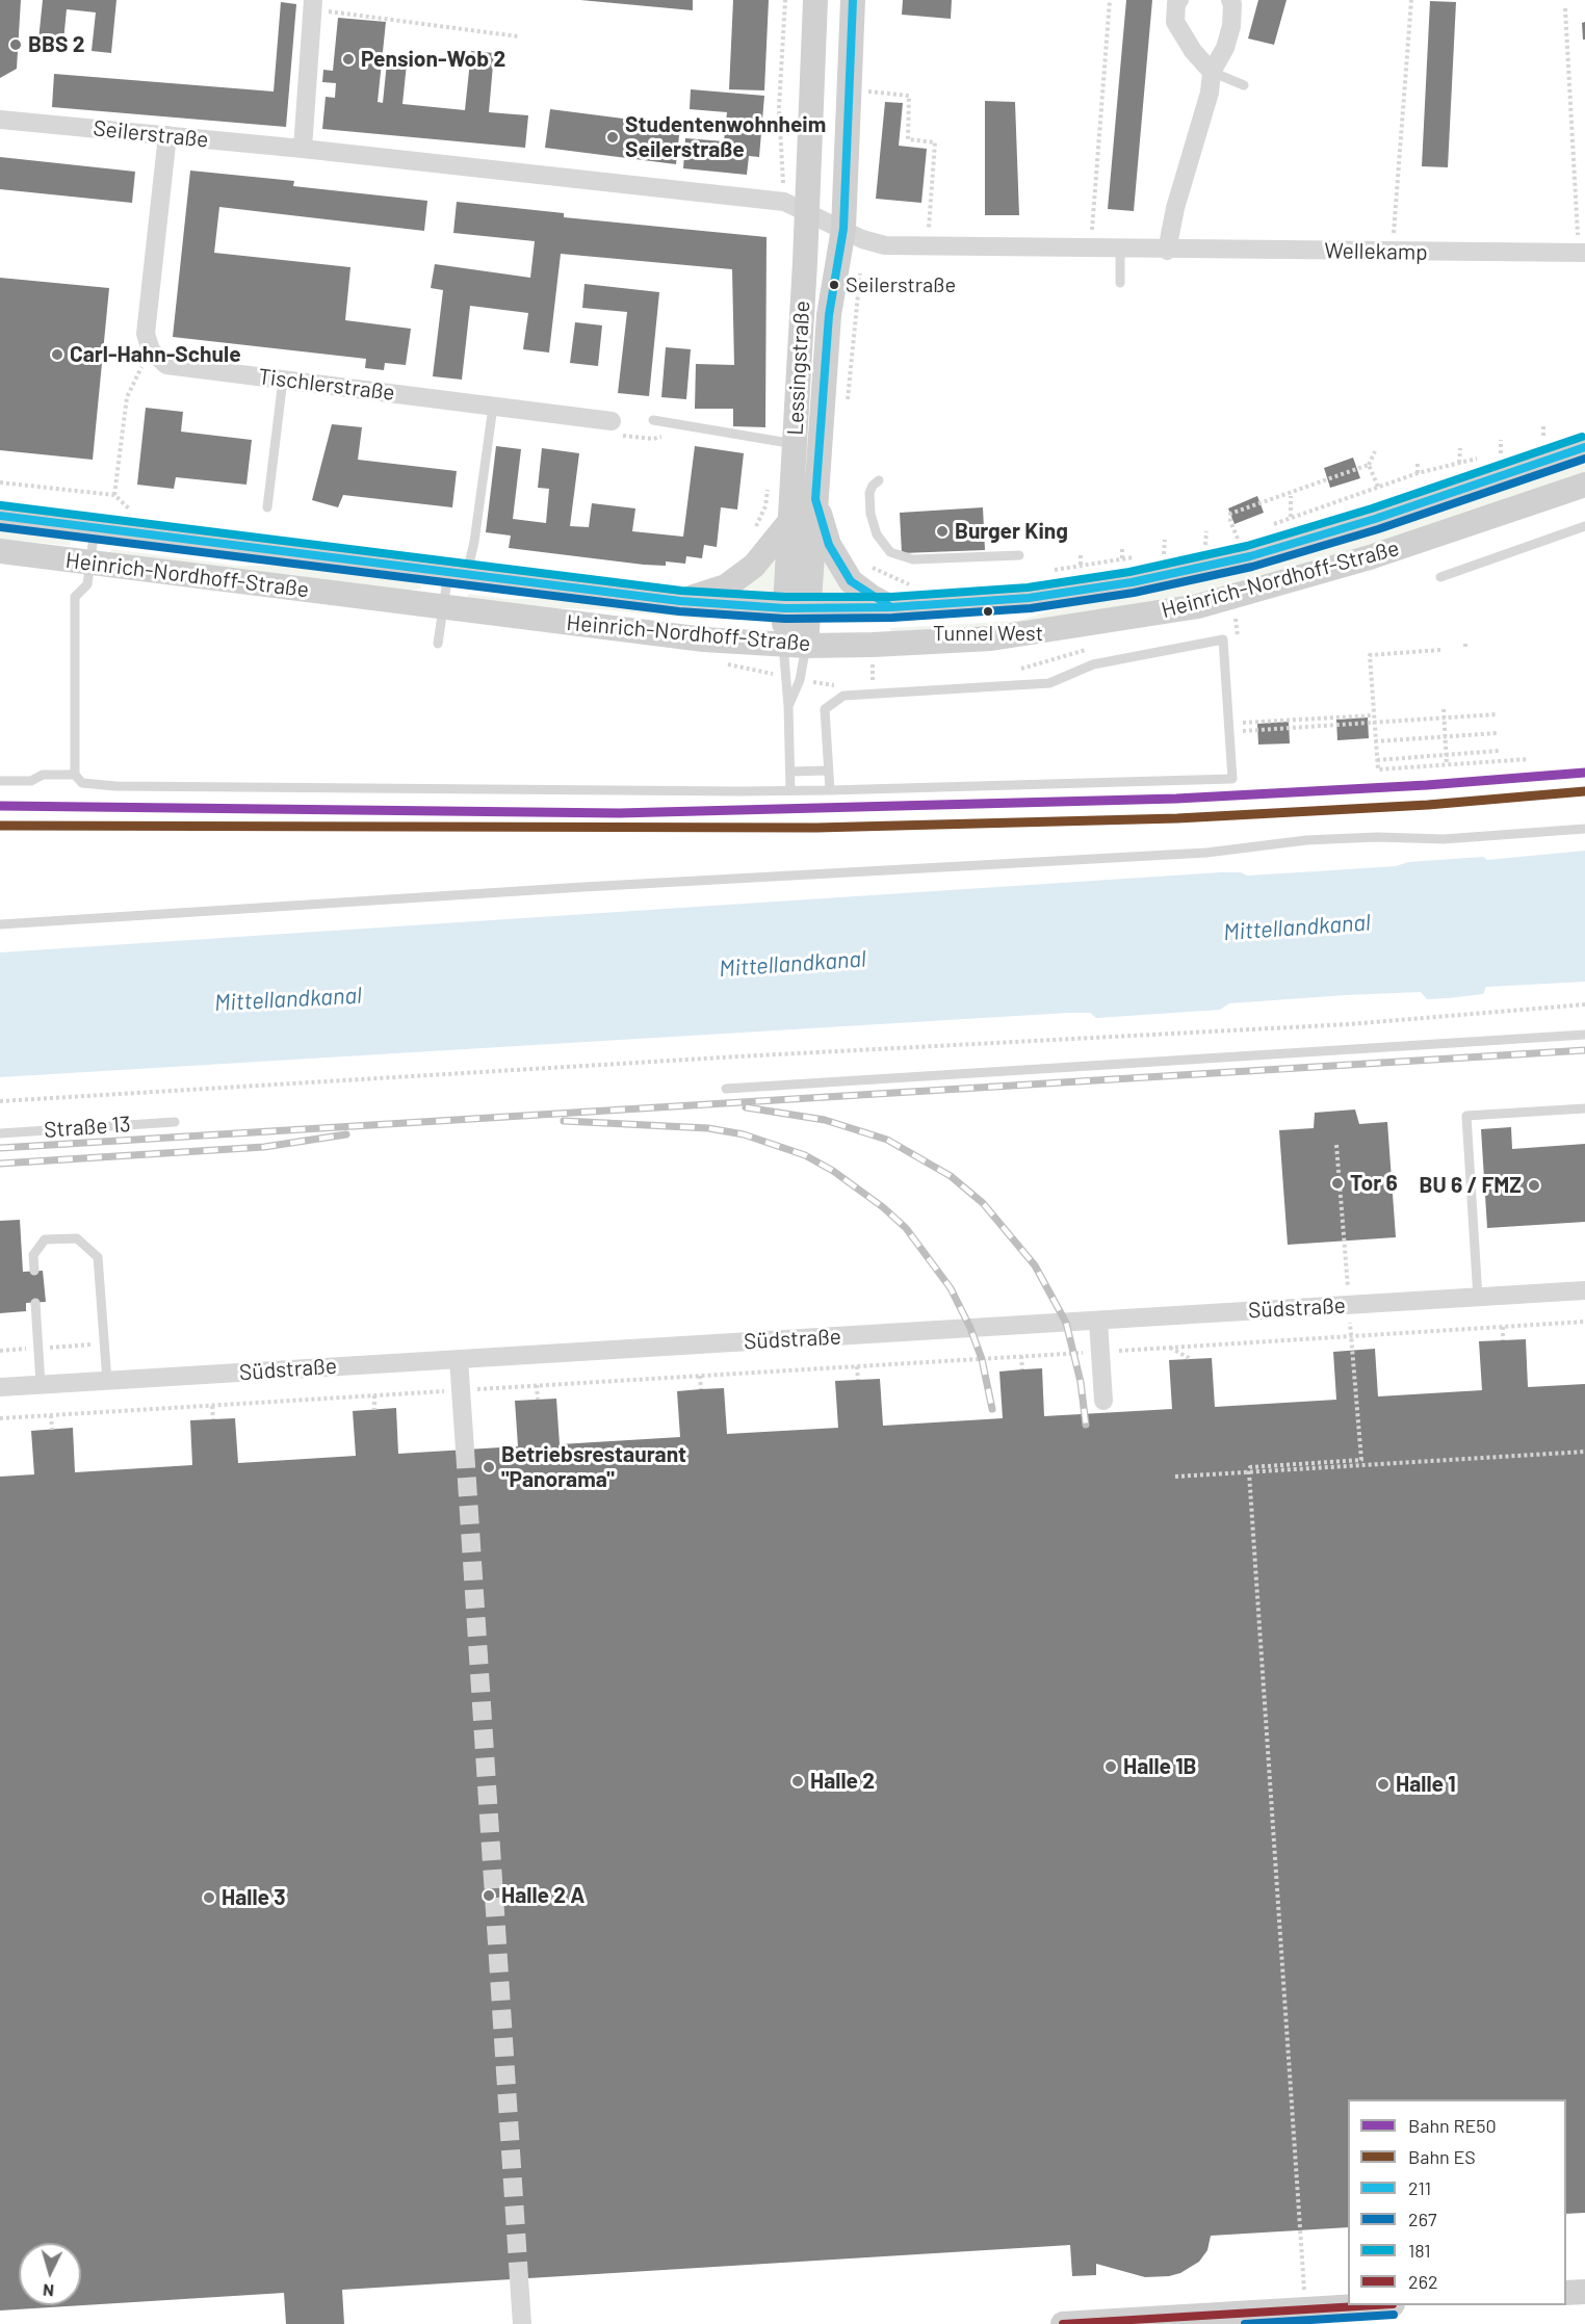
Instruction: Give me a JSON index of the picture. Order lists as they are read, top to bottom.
{
  "streets": {
    "main road": ["Lessingstraße", "Heinrich-Nordhoff-Straße"],
    "street": [
      "Seilerstraße",
      "Wellekamp",
      "Tischlerstraße",
      "Südstraße"
    ],
    "lane": ["Straße 13"]
  },
  "crossings": [
    ["Seilerstraße", "Lessingstraße"],
    ["Wellekamp", "Lessingstraße"],
    ["Lessingstraße", "Heinrich-Nordhoff-Straße"]
  ],
  "water": ["Mittellandkanal"],
  "places": [
    "BBS 2",
    "Pension-Wob 2",
    "Studentenwohnheim Seilerstraße",
    "Seilerstraße",
    "Carl-Hahn-Schule",
    "Burger King",
    "Tunnel West",
    "Tor 6",
    "BU 6 / FMZ",
    "Betriebsrestaurant \"Panorama\"",
    "Halle 1B",
    "Halle 2",
    "Halle 1",
    "Halle 2 A",
    "Halle 3"
  ],
  "lines": [
    "transit line 211",
    "transit line 181",
    "transit line 267",
    "rail line RE50",
    "rail line ES",
    "transit line 262"
  ],
  "legend": [
    "Bahn RE50",
    "Bahn ES",
    "211",
    "267",
    "181",
    "262"
  ],
  "north": "bottom"
}
